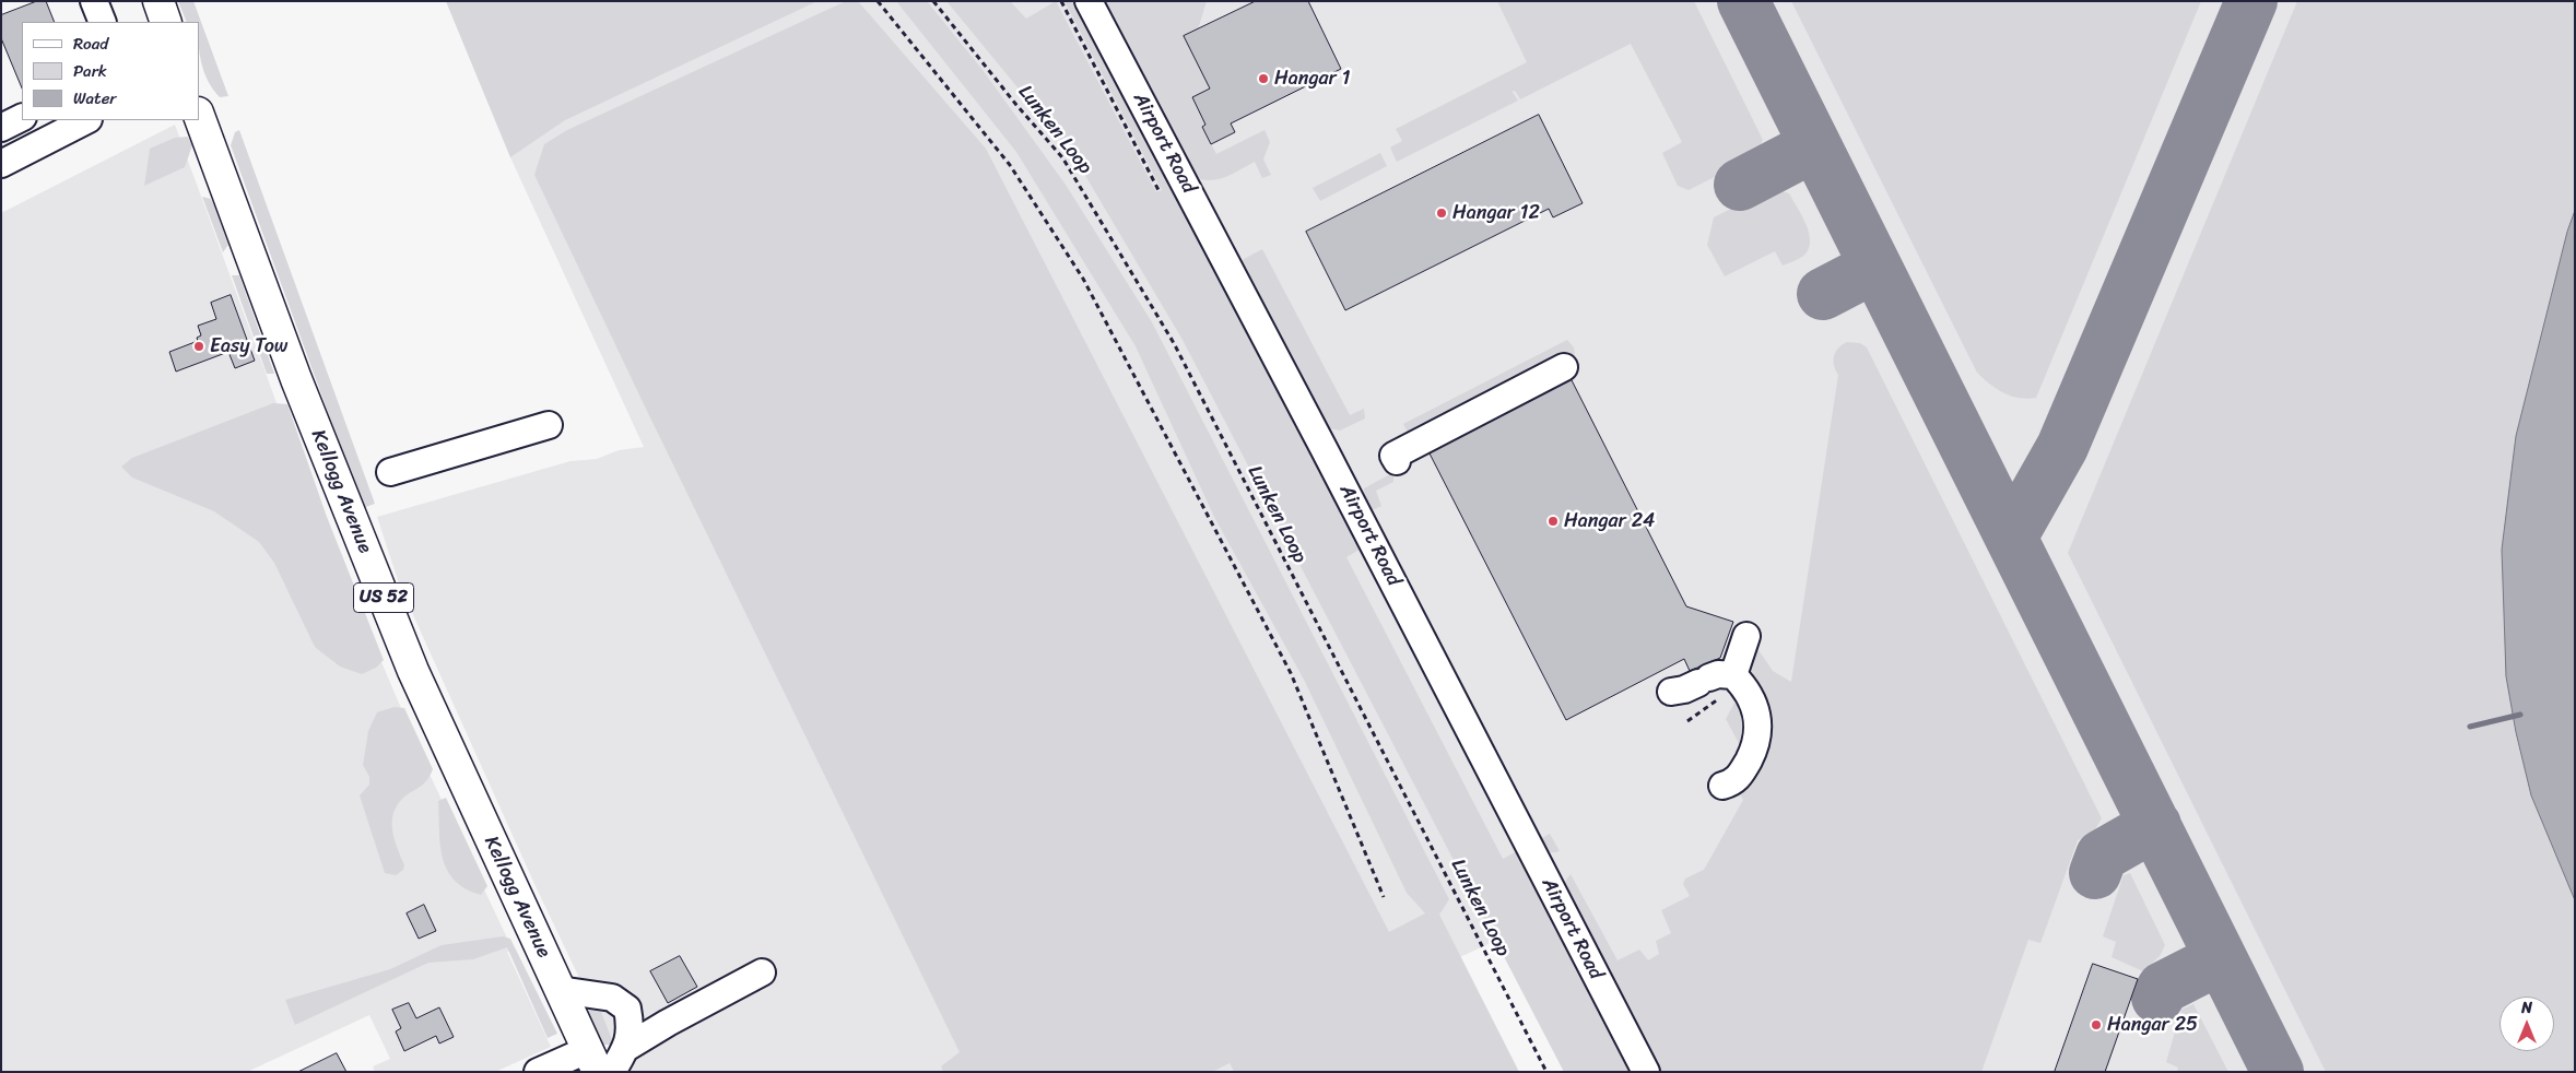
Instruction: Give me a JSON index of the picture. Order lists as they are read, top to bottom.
{
  "streets": {
    "main road": ["Kellogg Avenue", "US 52"],
    "lane": ["Airport Road"],
    "path": ["Lunken Loop"]
  },
  "places": [
    "Hangar 1",
    "Hangar 12",
    "Easy Tow",
    "Hangar 24",
    "Hangar 25"
  ],
  "legend": ["Road", "Park", "Water"],
  "north": "top"
}
